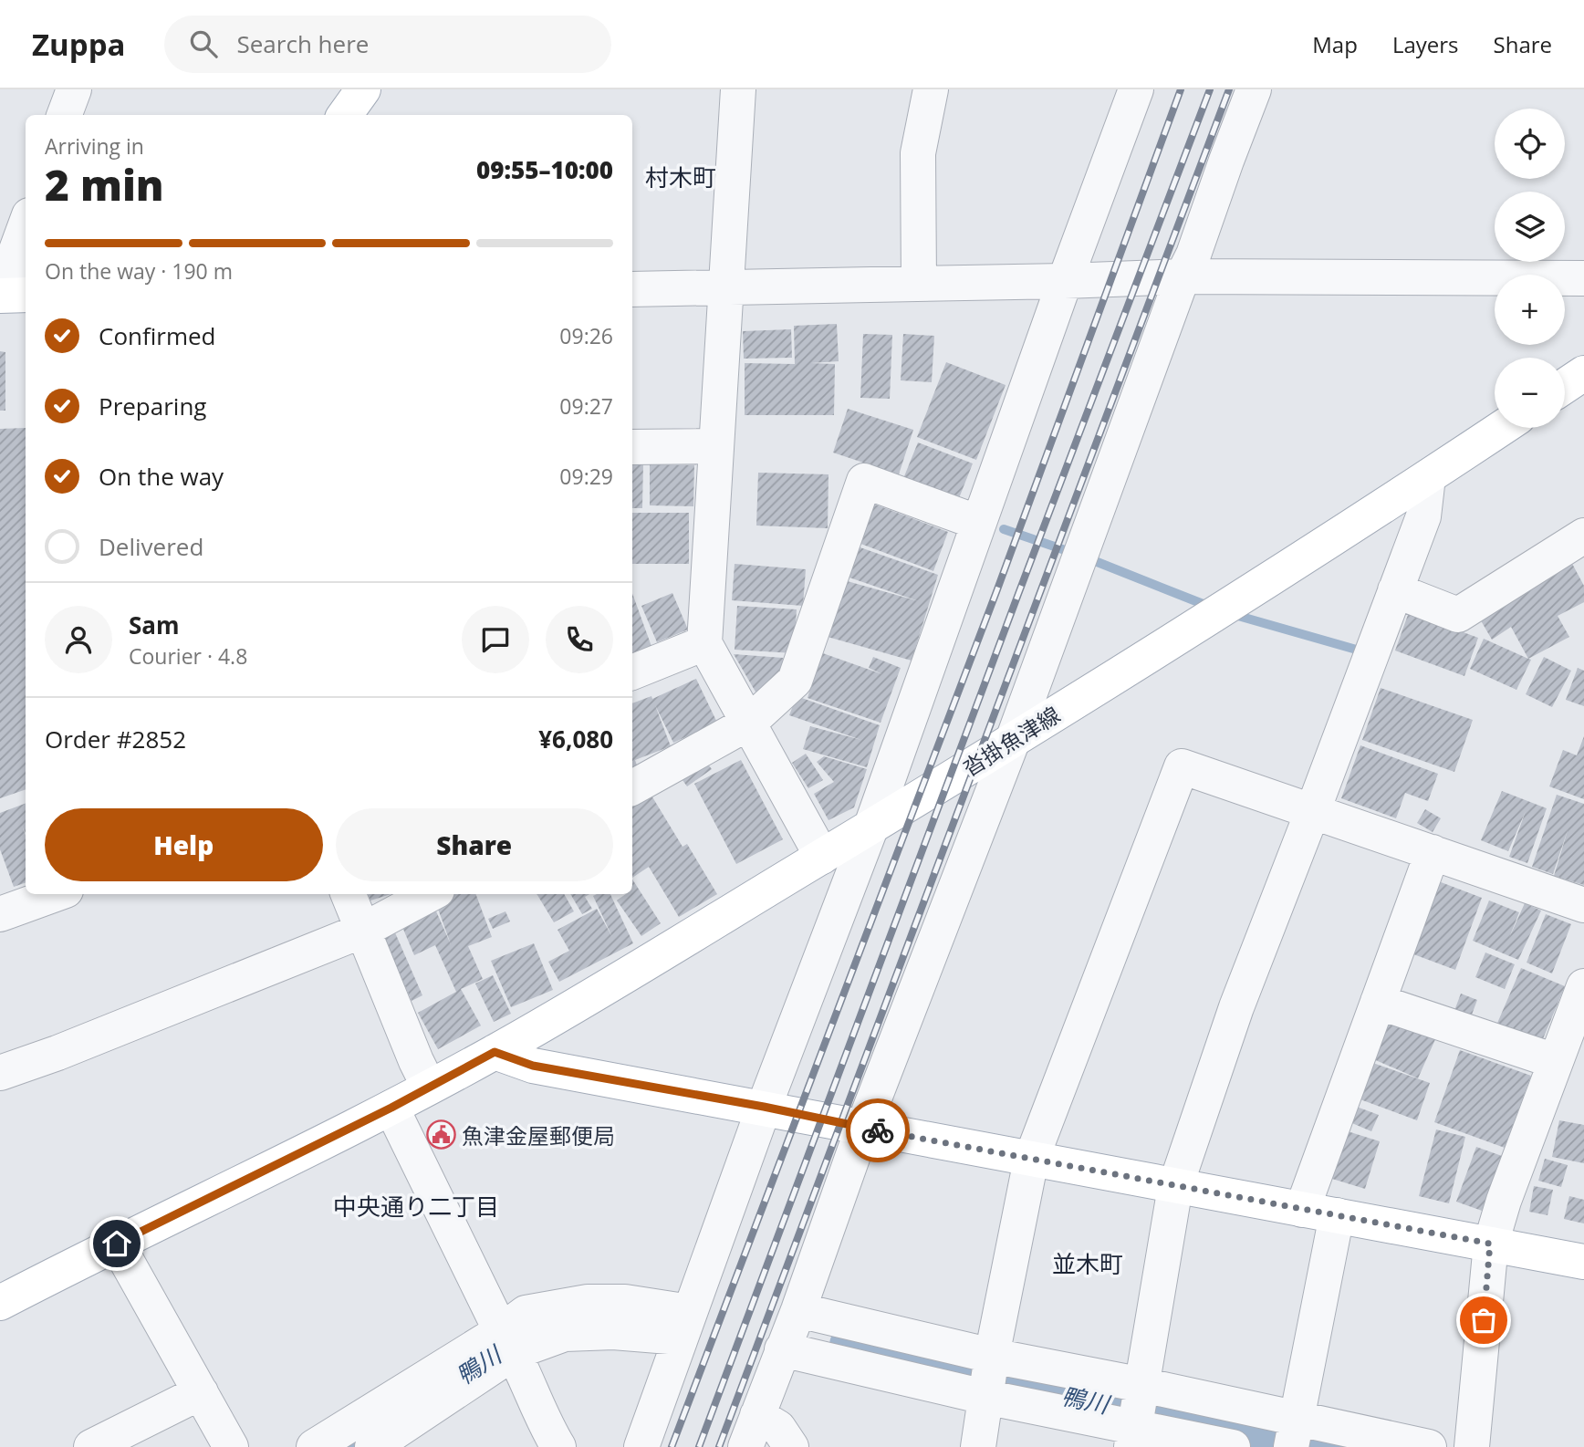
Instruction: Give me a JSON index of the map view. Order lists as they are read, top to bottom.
{
  "streets": {
    "main road": ["沓掛魚津線"]
  },
  "districts": ["村木町", "中央通り二丁目", "並木町"],
  "water": ["鴨川"],
  "places": {
    "public building": ["魚津金屋郵便局"]
  },
  "page": {
    "header": "Zuppa",
    "search": "Search here",
    "nav": ["Map", "Layers", "Share"],
    "map_buttons": ["+", "−"],
    "heading": ["2 min", "Arriving in", "09:55–10:00"],
    "panel": [
      "Sam",
      "Courier · 4.8",
      "Order #2852",
      "¥6,080"
    ],
    "bar": "On the way · 190 m",
    "list": [
      ["Confirmed", "09:26"],
      ["Preparing", "09:27"],
      ["On the way", "09:29"],
      "Delivered"
    ],
    "buttons": ["Help", "Share"]
  }
}
